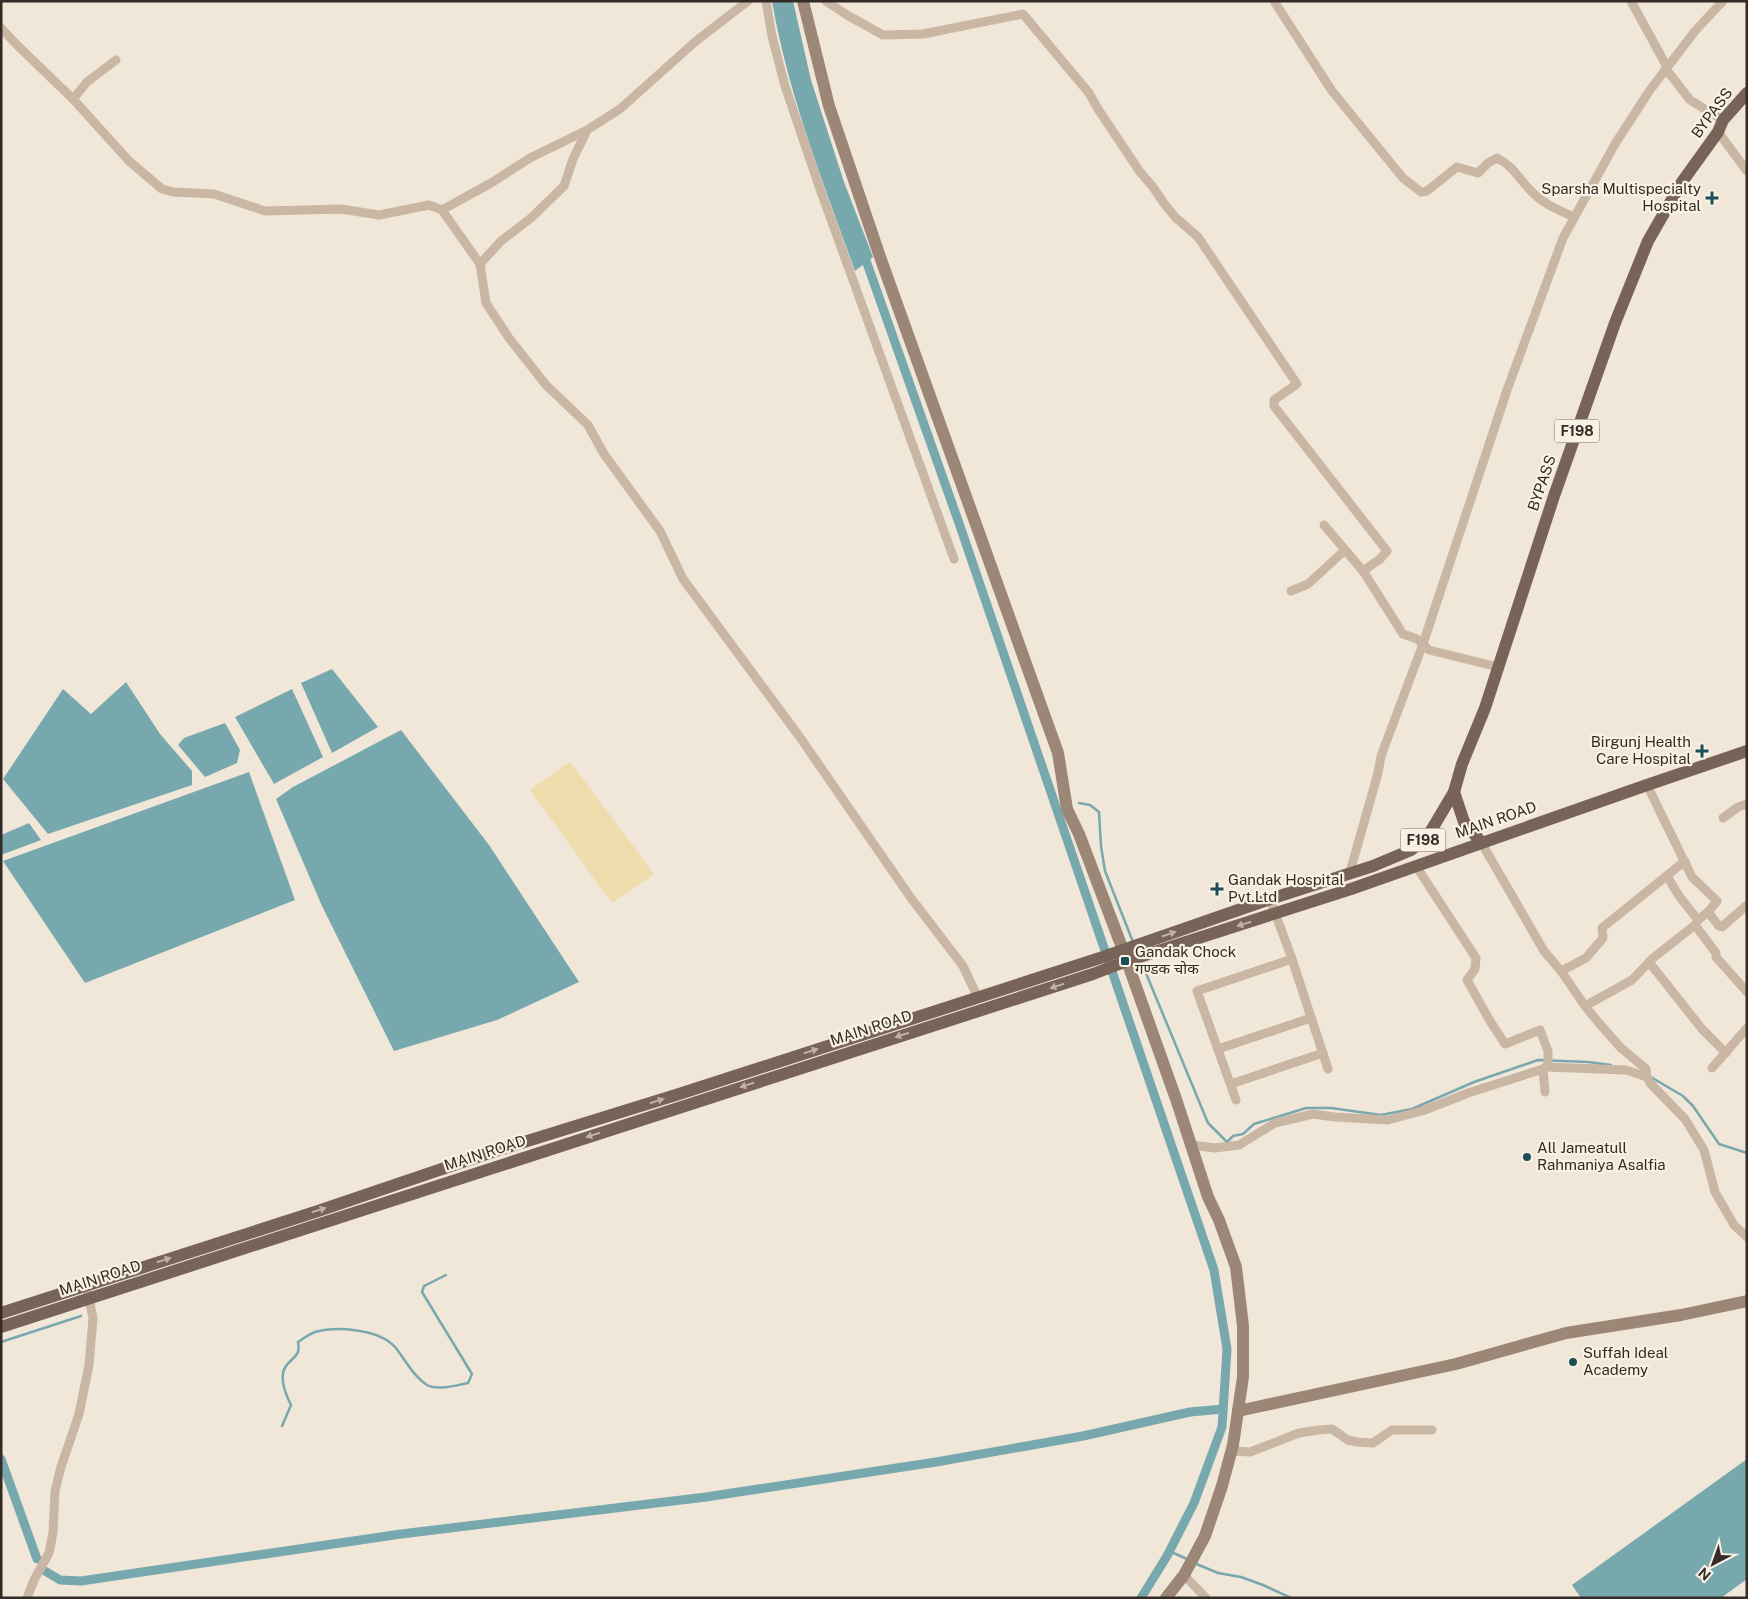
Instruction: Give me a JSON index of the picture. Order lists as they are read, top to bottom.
{
  "streets": {
    "main road": ["BYPASS", "F198", "MAIN ROAD"]
  },
  "crossings": [
    ["BYPASS", "MAIN ROAD"]
  ],
  "places": {
    "health": ["Sparsha Multispecialty Hospital", "Birgunj Health Care Hospital", "Gandak Hospital Pvt.Ltd"],
    "transit": ["Gandak Chock गण्डक चोक"],
    "other": ["All Jameatull Rahmaniya Asalfia", "Suffah Ideal Academy"]
  },
  "north": "bottom left"
}
